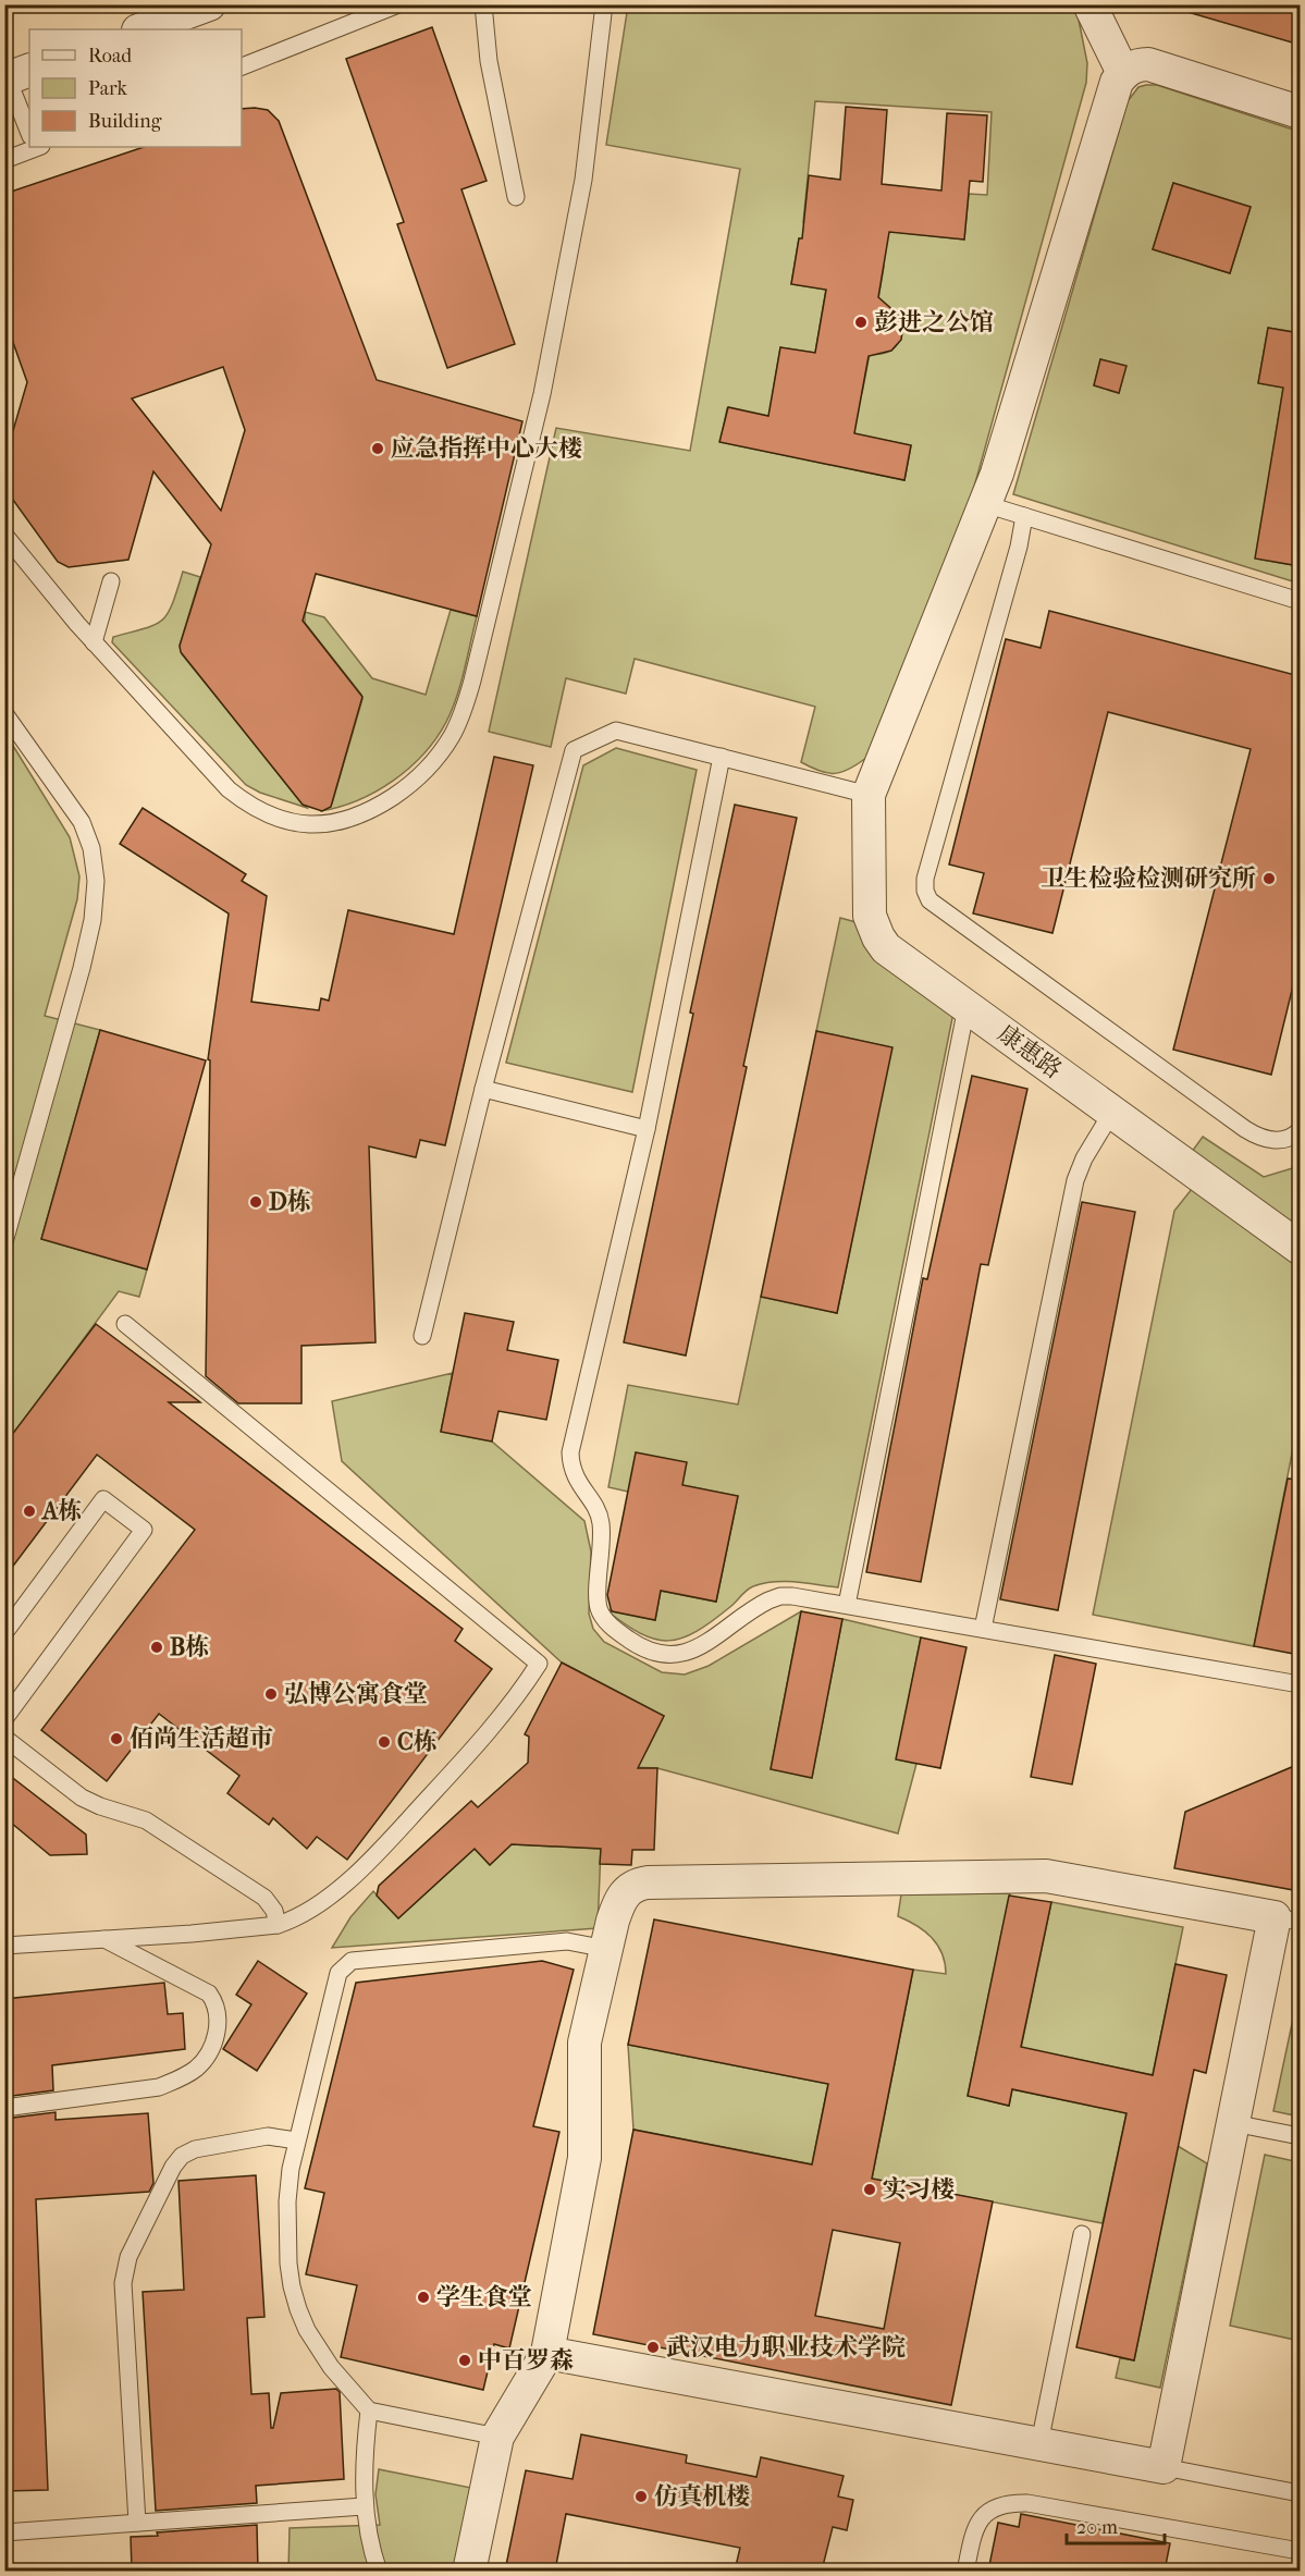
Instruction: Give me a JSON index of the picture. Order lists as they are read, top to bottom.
{
  "streets": {
    "street": ["康惠路"]
  },
  "places": [
    "彭进之公馆",
    "应急指挥中心大楼",
    "卫生检验检测研究所",
    "D栋",
    "A栋",
    "B栋",
    "弘博公寓食堂",
    "佰尚生活超市",
    "C栋",
    "实习楼",
    "学生食堂",
    "武汉电力职业技术学院",
    "中百罗森",
    "仿真机楼"
  ],
  "legend": ["Road", "Park", "Building"],
  "scale_bar": "20 m"
}
